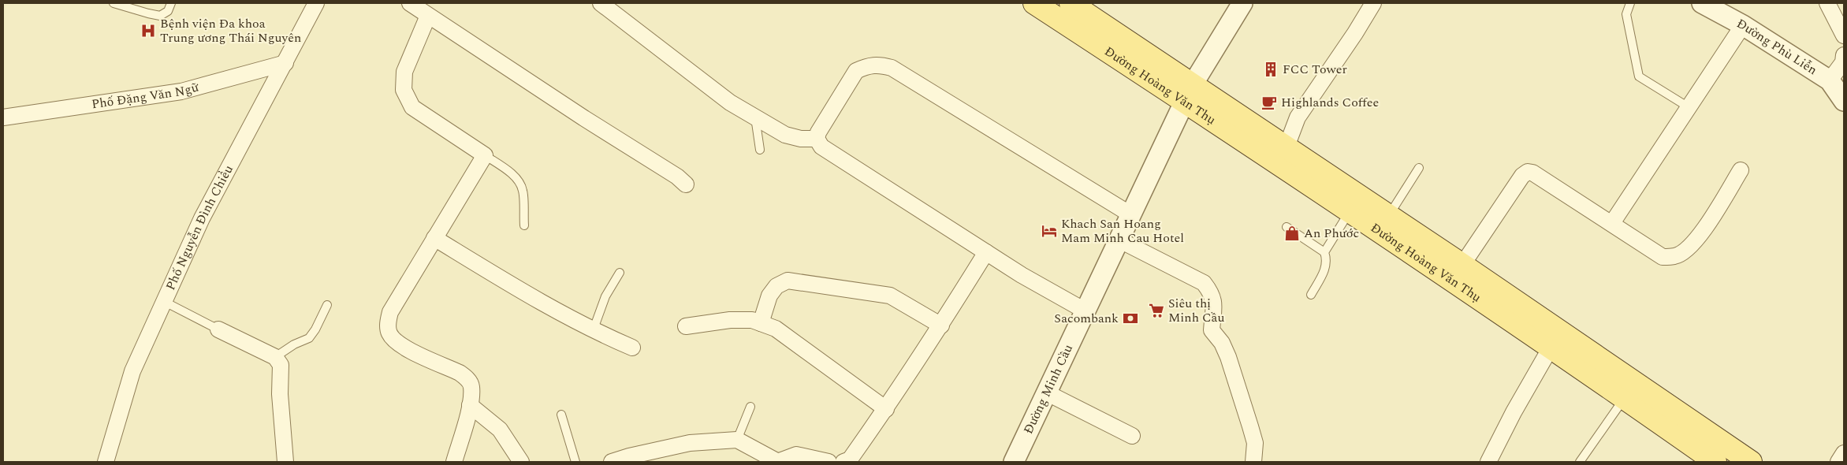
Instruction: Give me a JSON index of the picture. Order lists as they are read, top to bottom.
{
  "streets": {
    "main road": ["Đường Hoàng Văn Thụ"],
    "street": [
      "Đường Phù Liễn",
      "Phố Đặng Văn Ngữ",
      "Phố Nguyễn Đình Chiểu",
      "Đường Minh Cầu"
    ]
  },
  "crossings": [
    ["Đường Hoàng Văn Thụ", "Đường Minh Cầu"],
    ["Phố Đặng Văn Ngữ", "Phố Nguyễn Đình Chiểu"]
  ],
  "places": {
    "hospital": ["Bệnh viện Đa khoa Trung ương Thái Nguyên"],
    "building": ["FCC Tower"],
    "cafe": ["Highlands Coffee"],
    "hotel": ["Khach San Hoang Mam Minh Cau Hotel"],
    "shop": ["An Phước"],
    "supermarket": ["Siêu thị Minh Cầu"],
    "bank": ["Sacombank"]
  }
}
